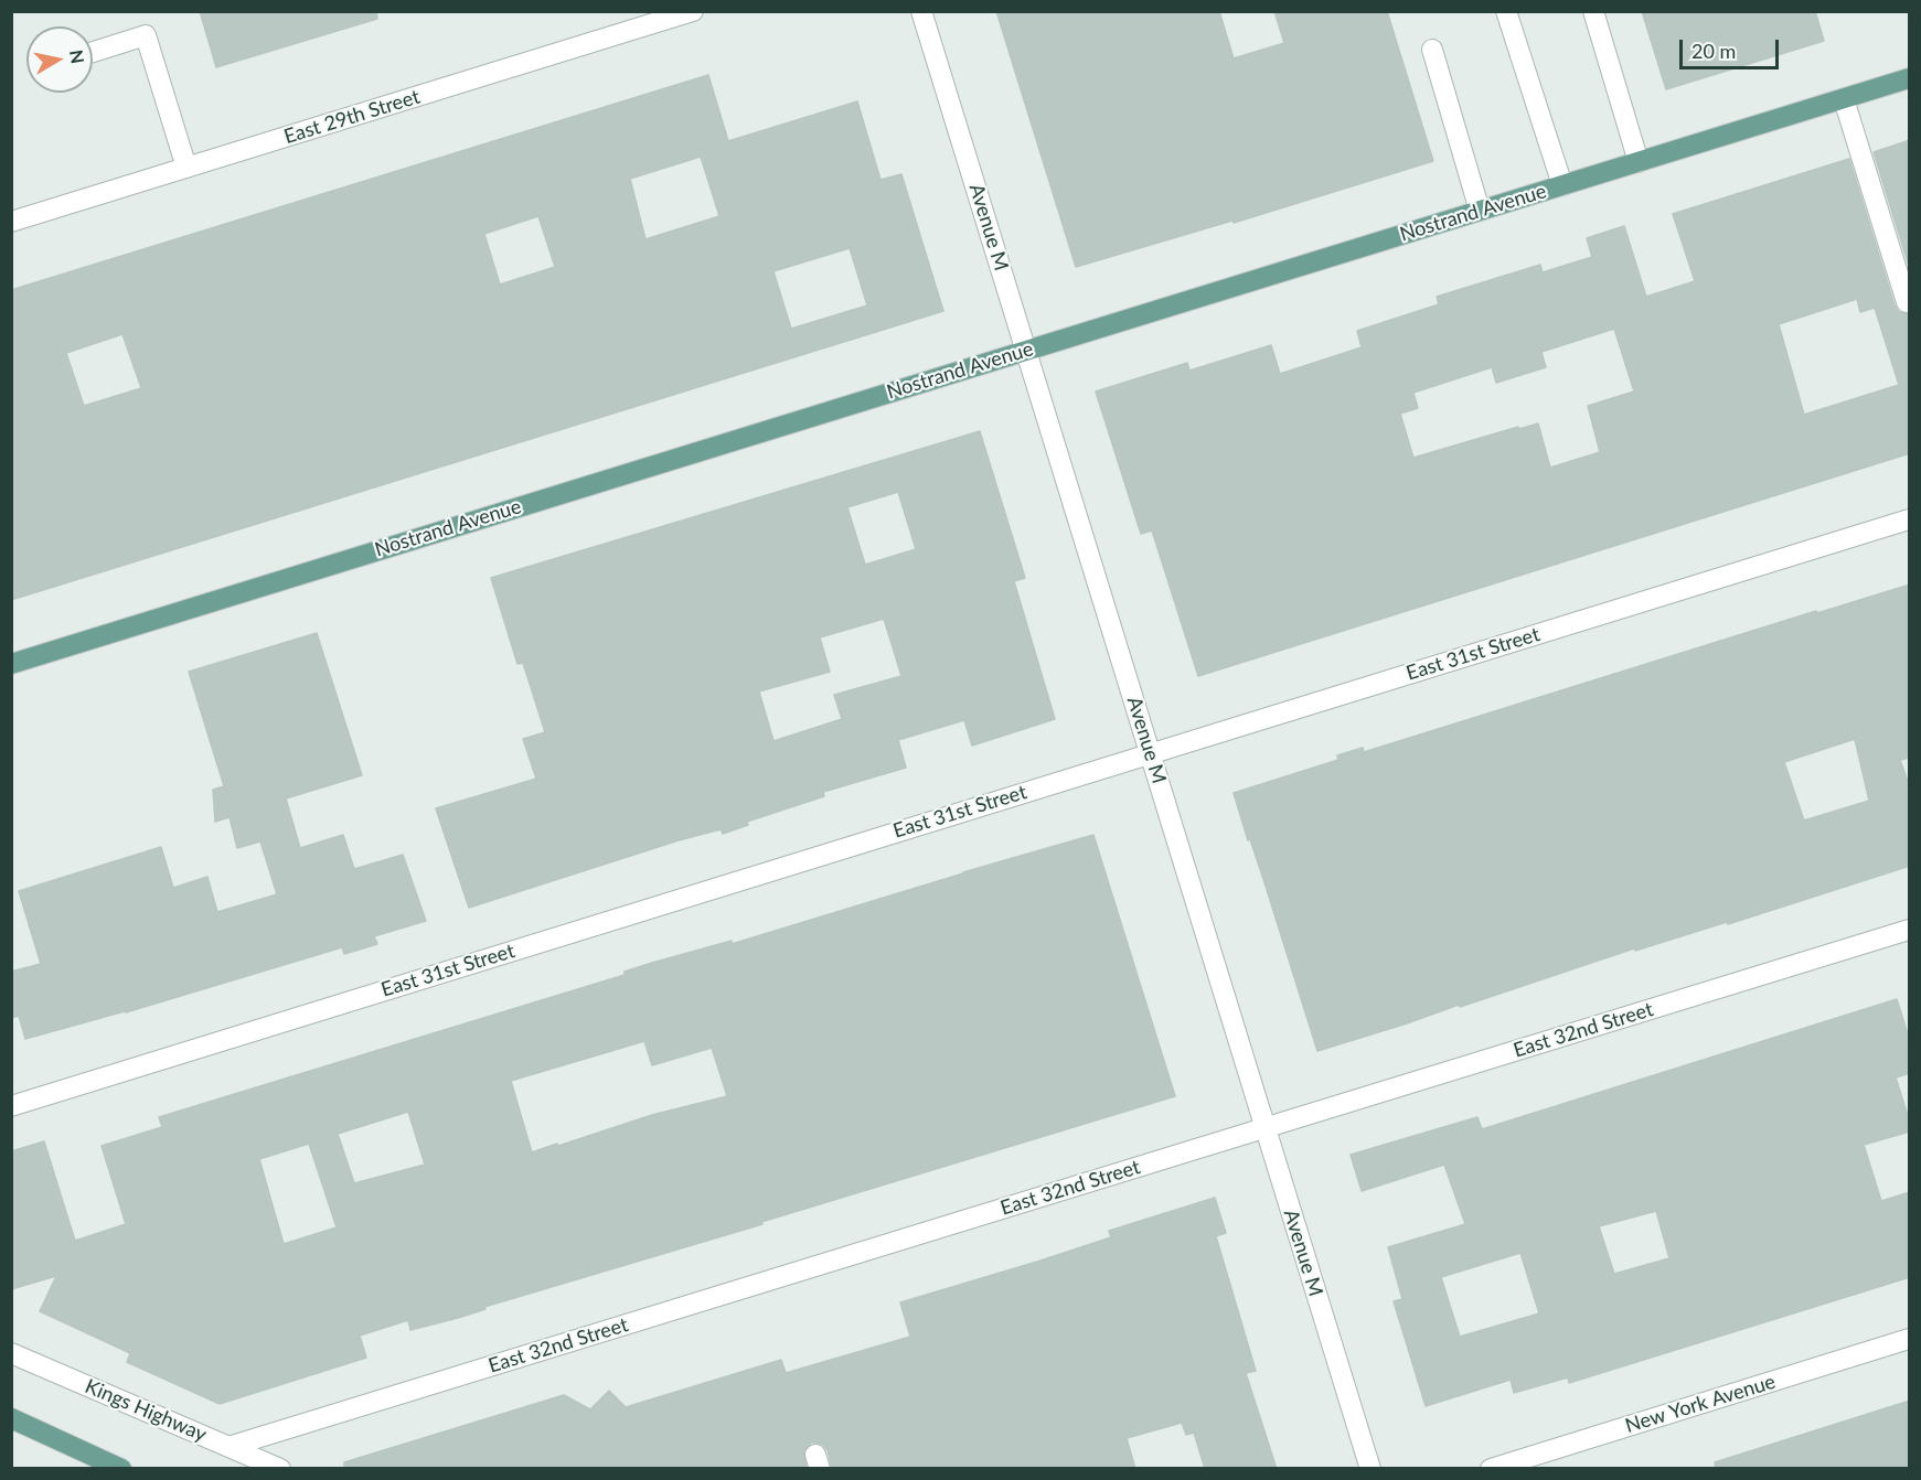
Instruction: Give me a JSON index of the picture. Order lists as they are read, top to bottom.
{
  "streets": {
    "main road": ["Nostrand Avenue"],
    "street": [
      "East 29th Street",
      "Avenue M",
      "East 31st Street",
      "East 32nd Street",
      "New York Avenue",
      "Kings Highway"
    ]
  },
  "crossings": [
    ["Nostrand Avenue", "Avenue M"],
    ["Avenue M", "East 31st Street"],
    ["Avenue M", "East 32nd Street"],
    ["East 32nd Street", "Kings Highway"]
  ],
  "scale_bar": "20 m",
  "north": "right"
}
